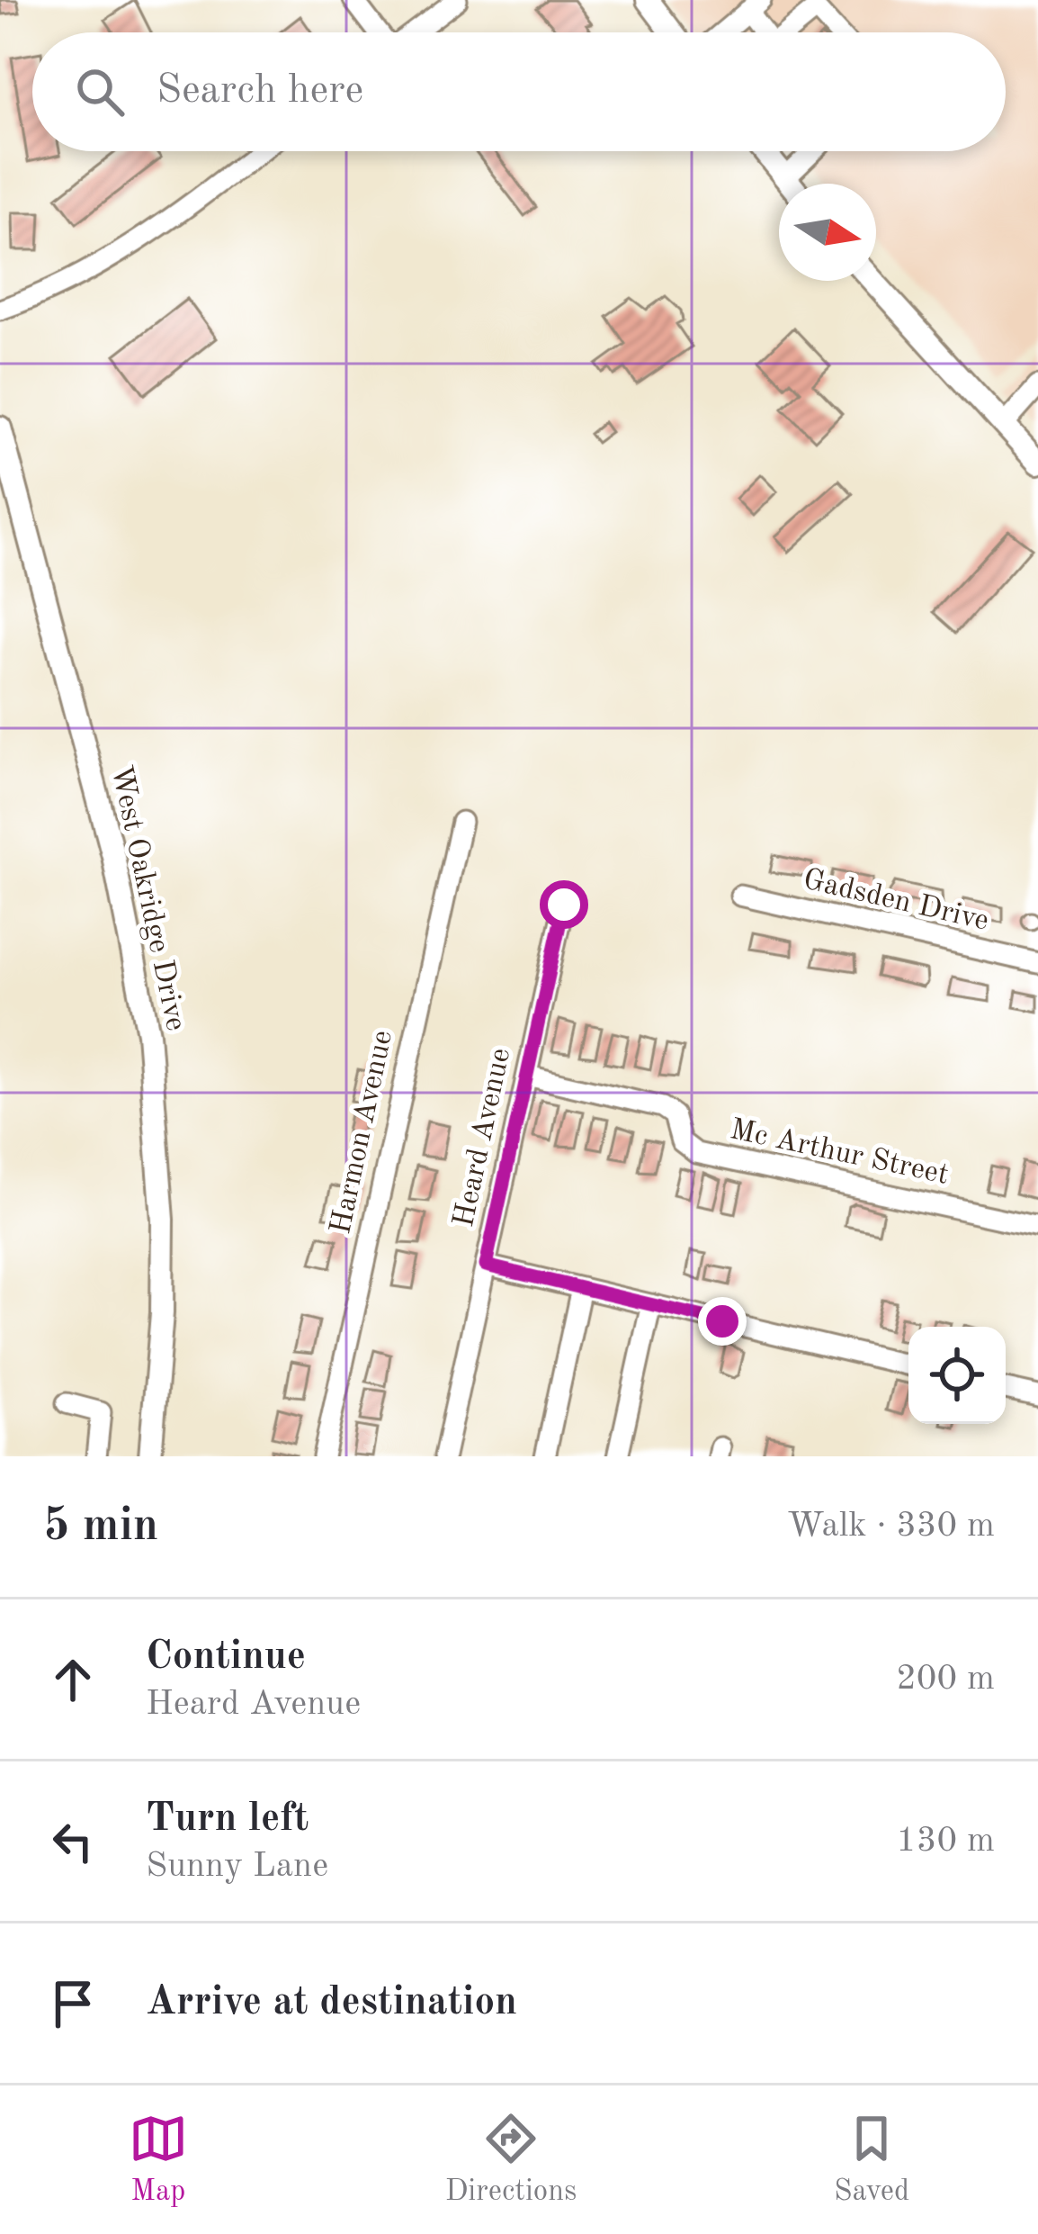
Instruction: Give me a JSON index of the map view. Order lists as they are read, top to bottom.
{
  "streets": {
    "main road": ["West Oakridge Drive"],
    "street": [
      "Gadsden Drive",
      "Harmon Avenue",
      "Heard Avenue",
      "Mc Arthur Street"
    ]
  },
  "crossings": [
    ["Heard Avenue", "Mc Arthur Street"]
  ],
  "north": "right",
  "page": {
    "search": "Search here",
    "heading": ["5 min", "Walk · 330 m"],
    "list": [
      ["Continue", "Heard Avenue", "200 m"],
      ["Turn left", "Sunny Lane", "130 m"],
      "Arrive at destination"
    ],
    "nav": ["Map", "Directions", "Saved"]
  }
}
